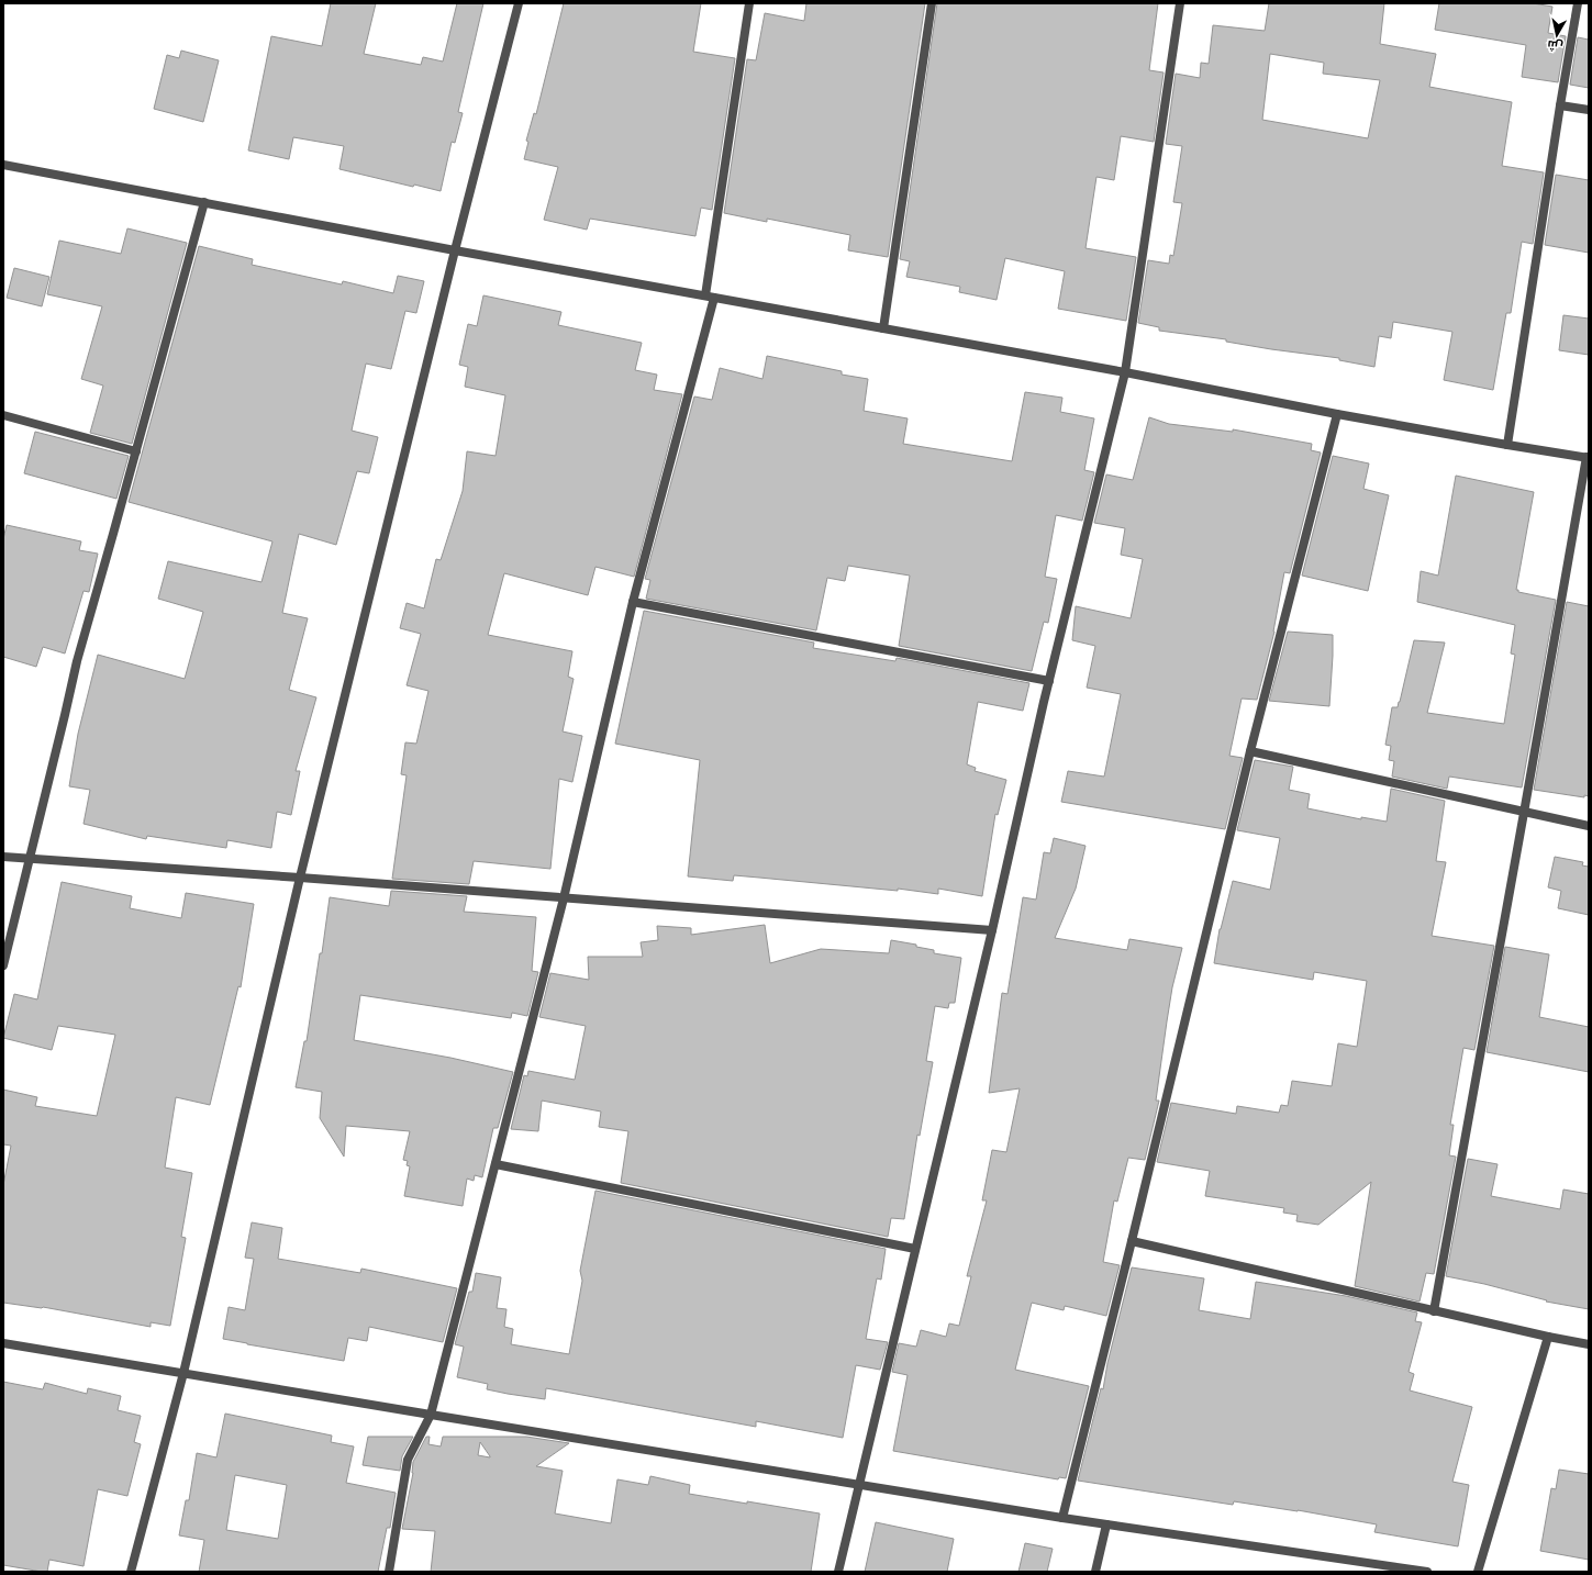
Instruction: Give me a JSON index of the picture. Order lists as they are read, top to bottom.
{
  "north": "bottom"
}
